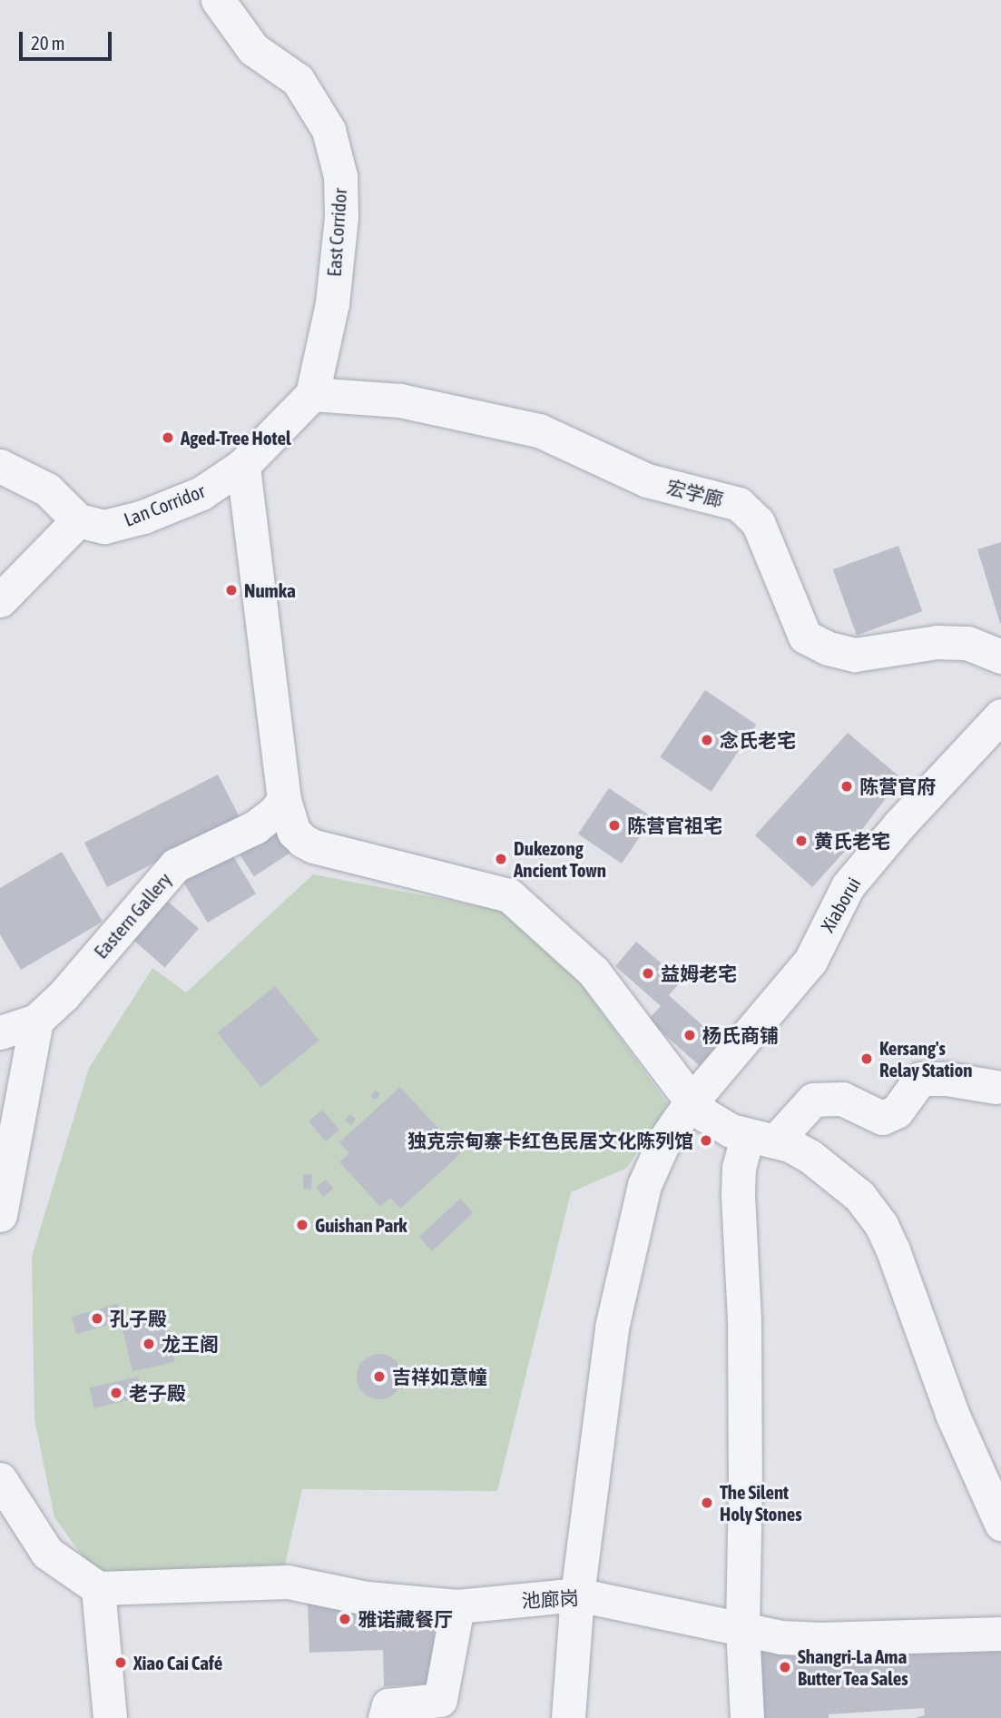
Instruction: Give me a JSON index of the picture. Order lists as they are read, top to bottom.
{
  "streets": {
    "street": [
      "East Corridor",
      "宏学廊",
      "Lan Corridor",
      "Xiaborui",
      "Eastern Gallery",
      "池廊岗"
    ]
  },
  "crossings": [
    ["East Corridor", "宏学廊"],
    ["East Corridor", "Lan Corridor"],
    ["宏学廊", "Lan Corridor"],
    ["Xiaborui", "池廊岗"]
  ],
  "places": [
    "Aged-Tree Hotel",
    "Numka",
    "念氏老宅",
    "陈营官府",
    "陈营官祖宅",
    "黄氏老宅",
    "Dukezong Ancient Town",
    "益姆老宅",
    "杨氏商铺",
    "Kersang's Relay Station",
    "独克宗甸寨卡红色民居文化陈列馆",
    "Guishan Park",
    "孔子殿",
    "龙王阁",
    "吉祥如意幢",
    "老子殿",
    "The Silent Holy Stones",
    "雅诺藏餐厅",
    "Xiao Cai Café",
    "Shangri-La Ama Butter Tea Sales"
  ],
  "scale_bar": "20 m"
}
